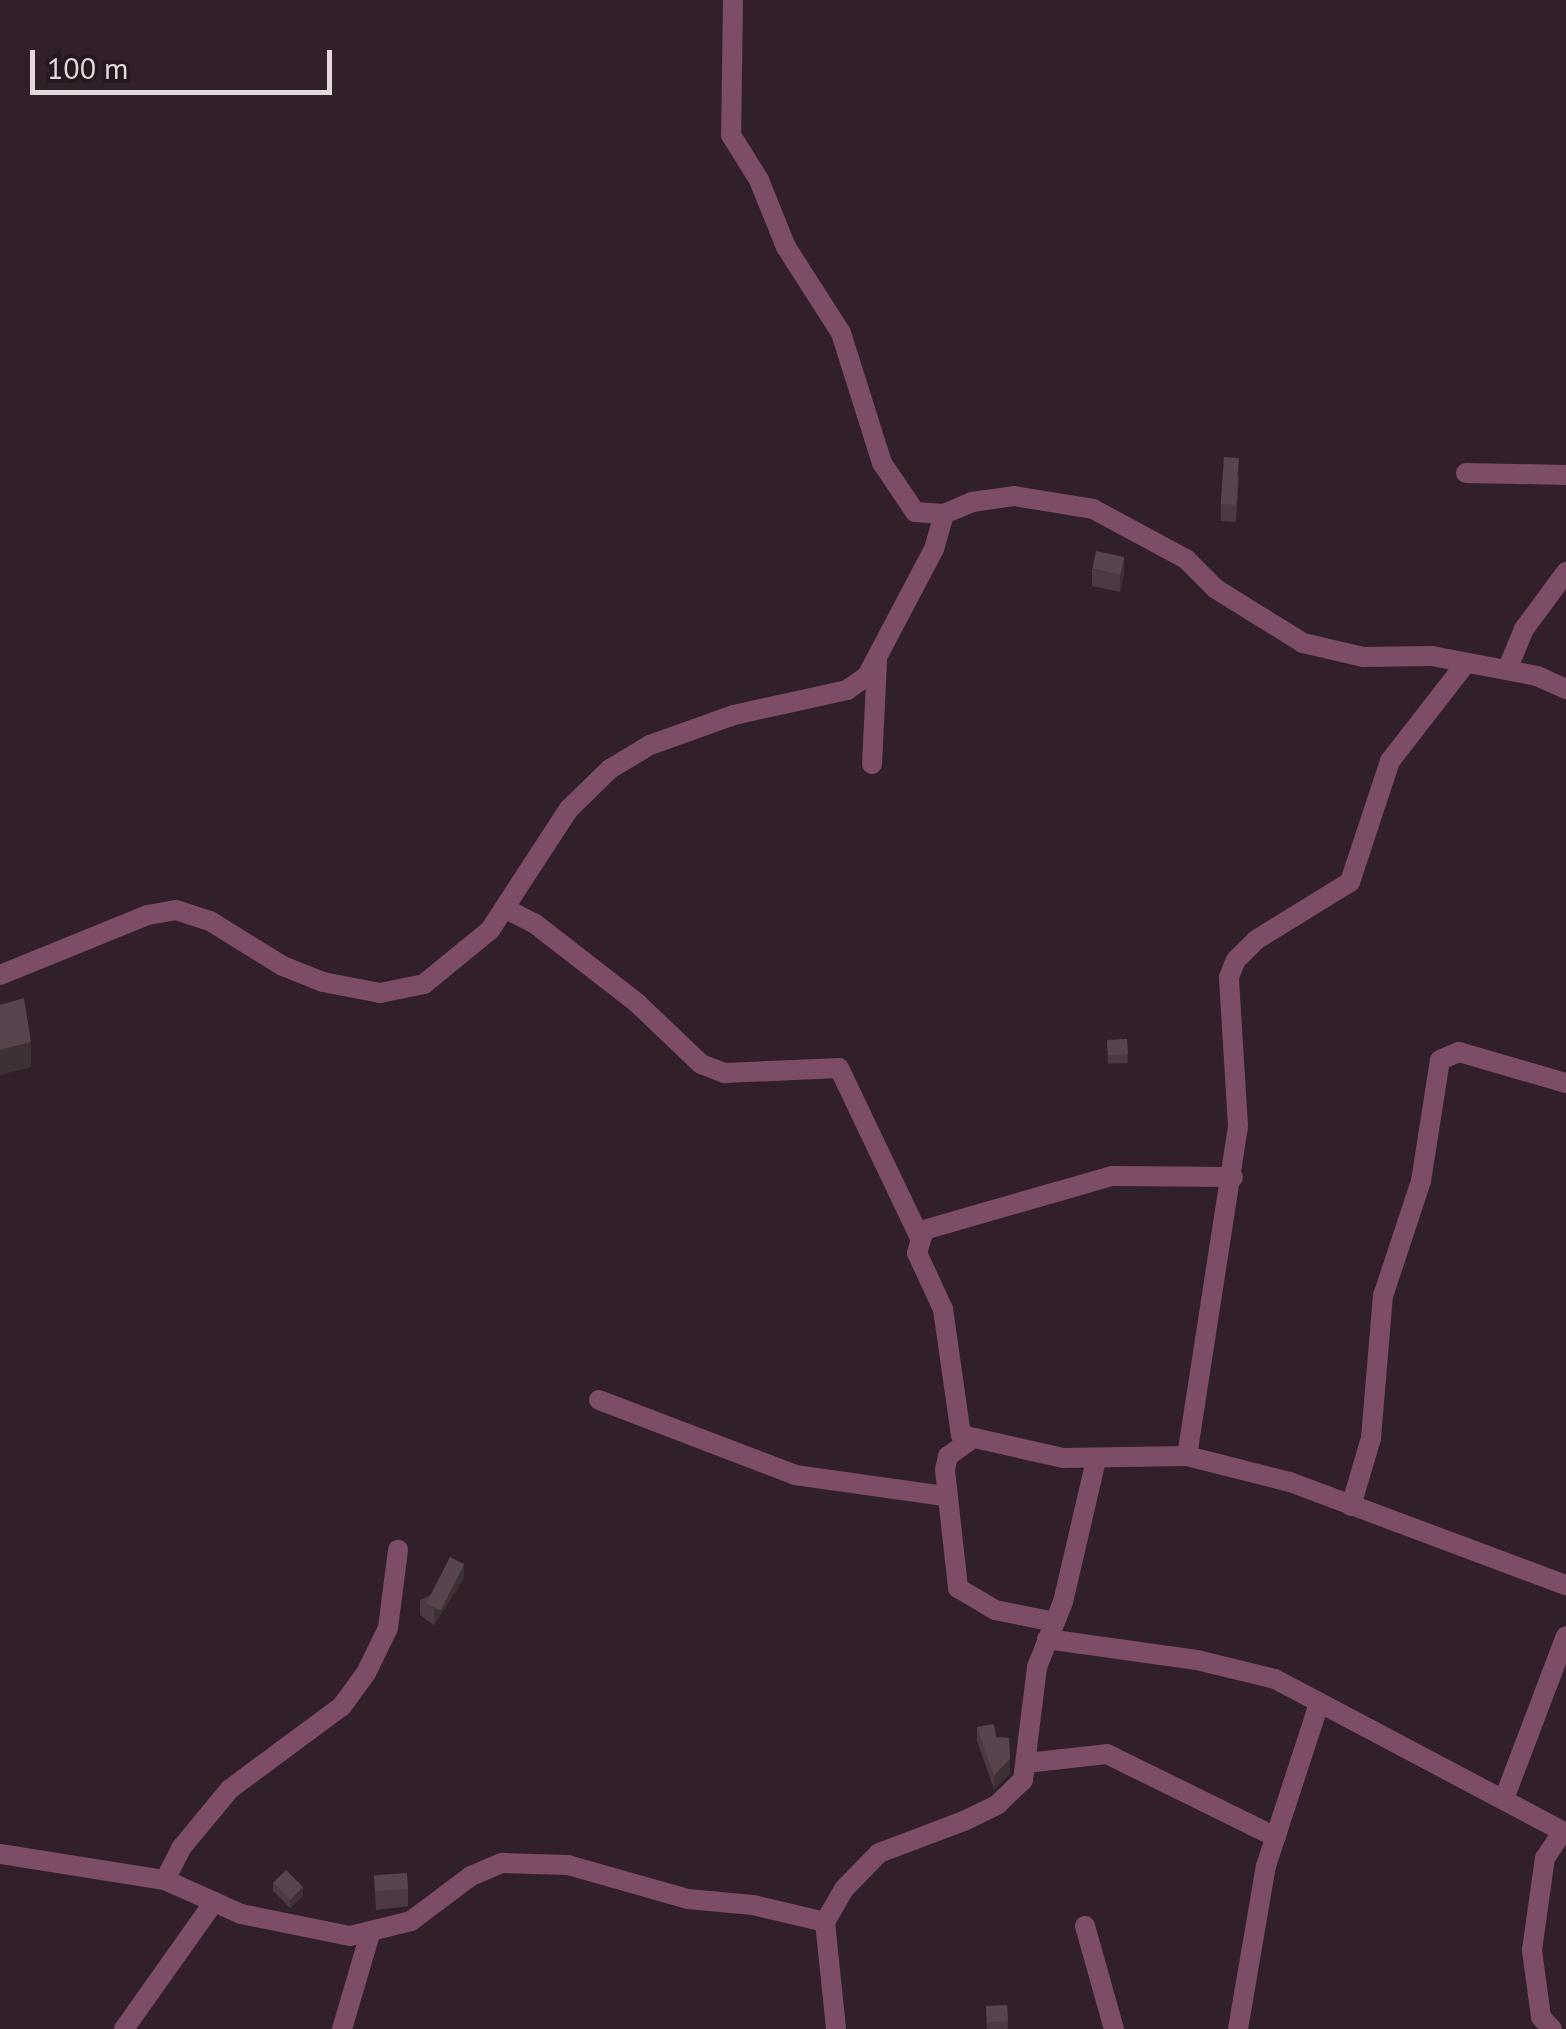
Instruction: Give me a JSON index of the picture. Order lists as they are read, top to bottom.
{
  "scale_bar": "100 m"
}
